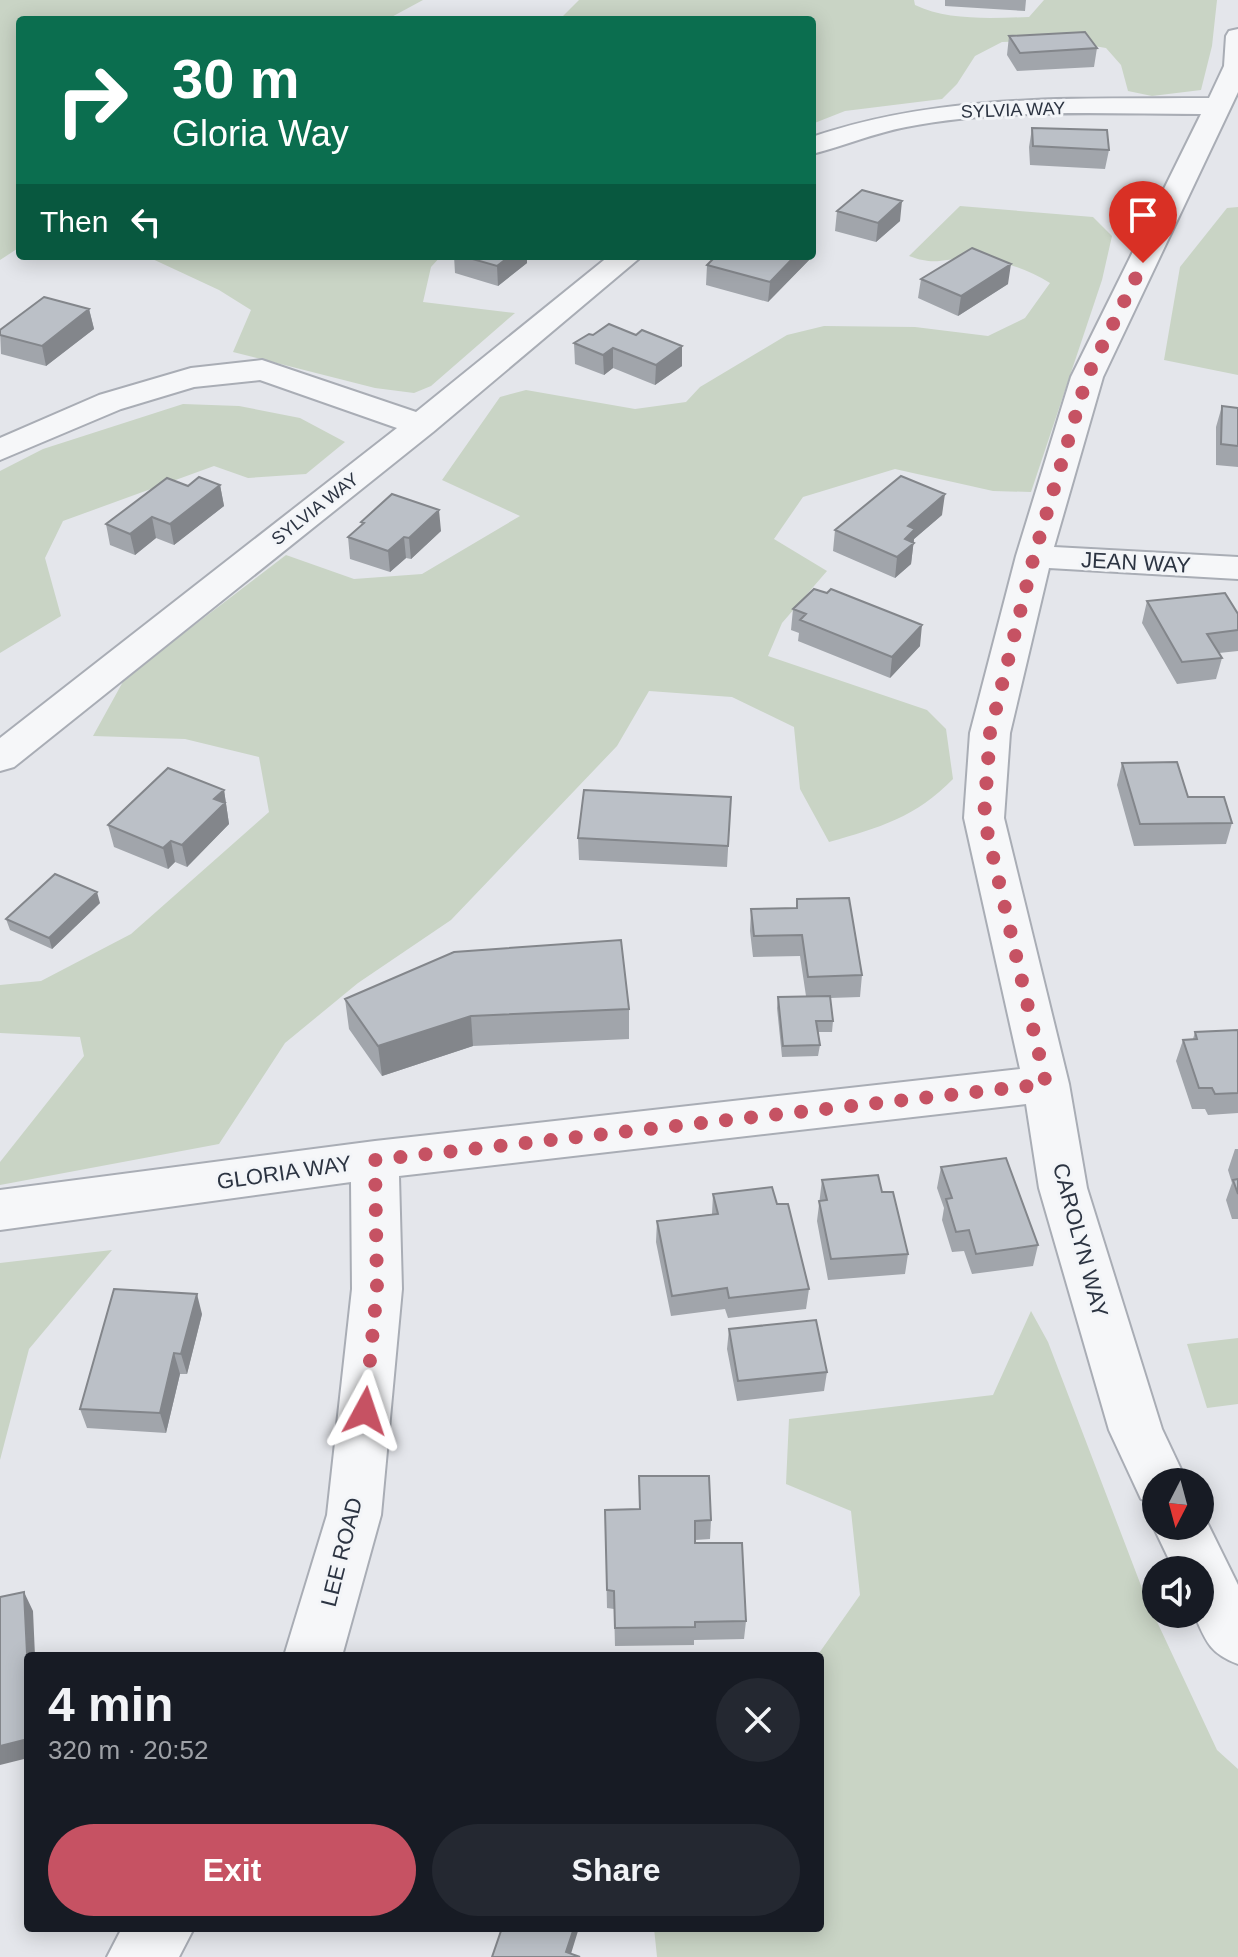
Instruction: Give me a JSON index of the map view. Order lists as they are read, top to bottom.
{
  "streets": {
    "street": [
      "SYLVIA WAY",
      "JEAN WAY",
      "GLORIA WAY",
      "CAROLYN WAY",
      "LEE ROAD"
    ]
  },
  "crossings": [
    ["SYLVIA WAY", "CAROLYN WAY"],
    ["JEAN WAY", "CAROLYN WAY"],
    ["GLORIA WAY", "CAROLYN WAY"],
    ["GLORIA WAY", "LEE ROAD"]
  ],
  "north": "bottom",
  "page": {
    "turn": ["30 m", "Gloria Way"],
    "then": "Then",
    "heading": ["4 min", "320 m · 20:52"],
    "buttons": ["Exit", "Share"]
  }
}
